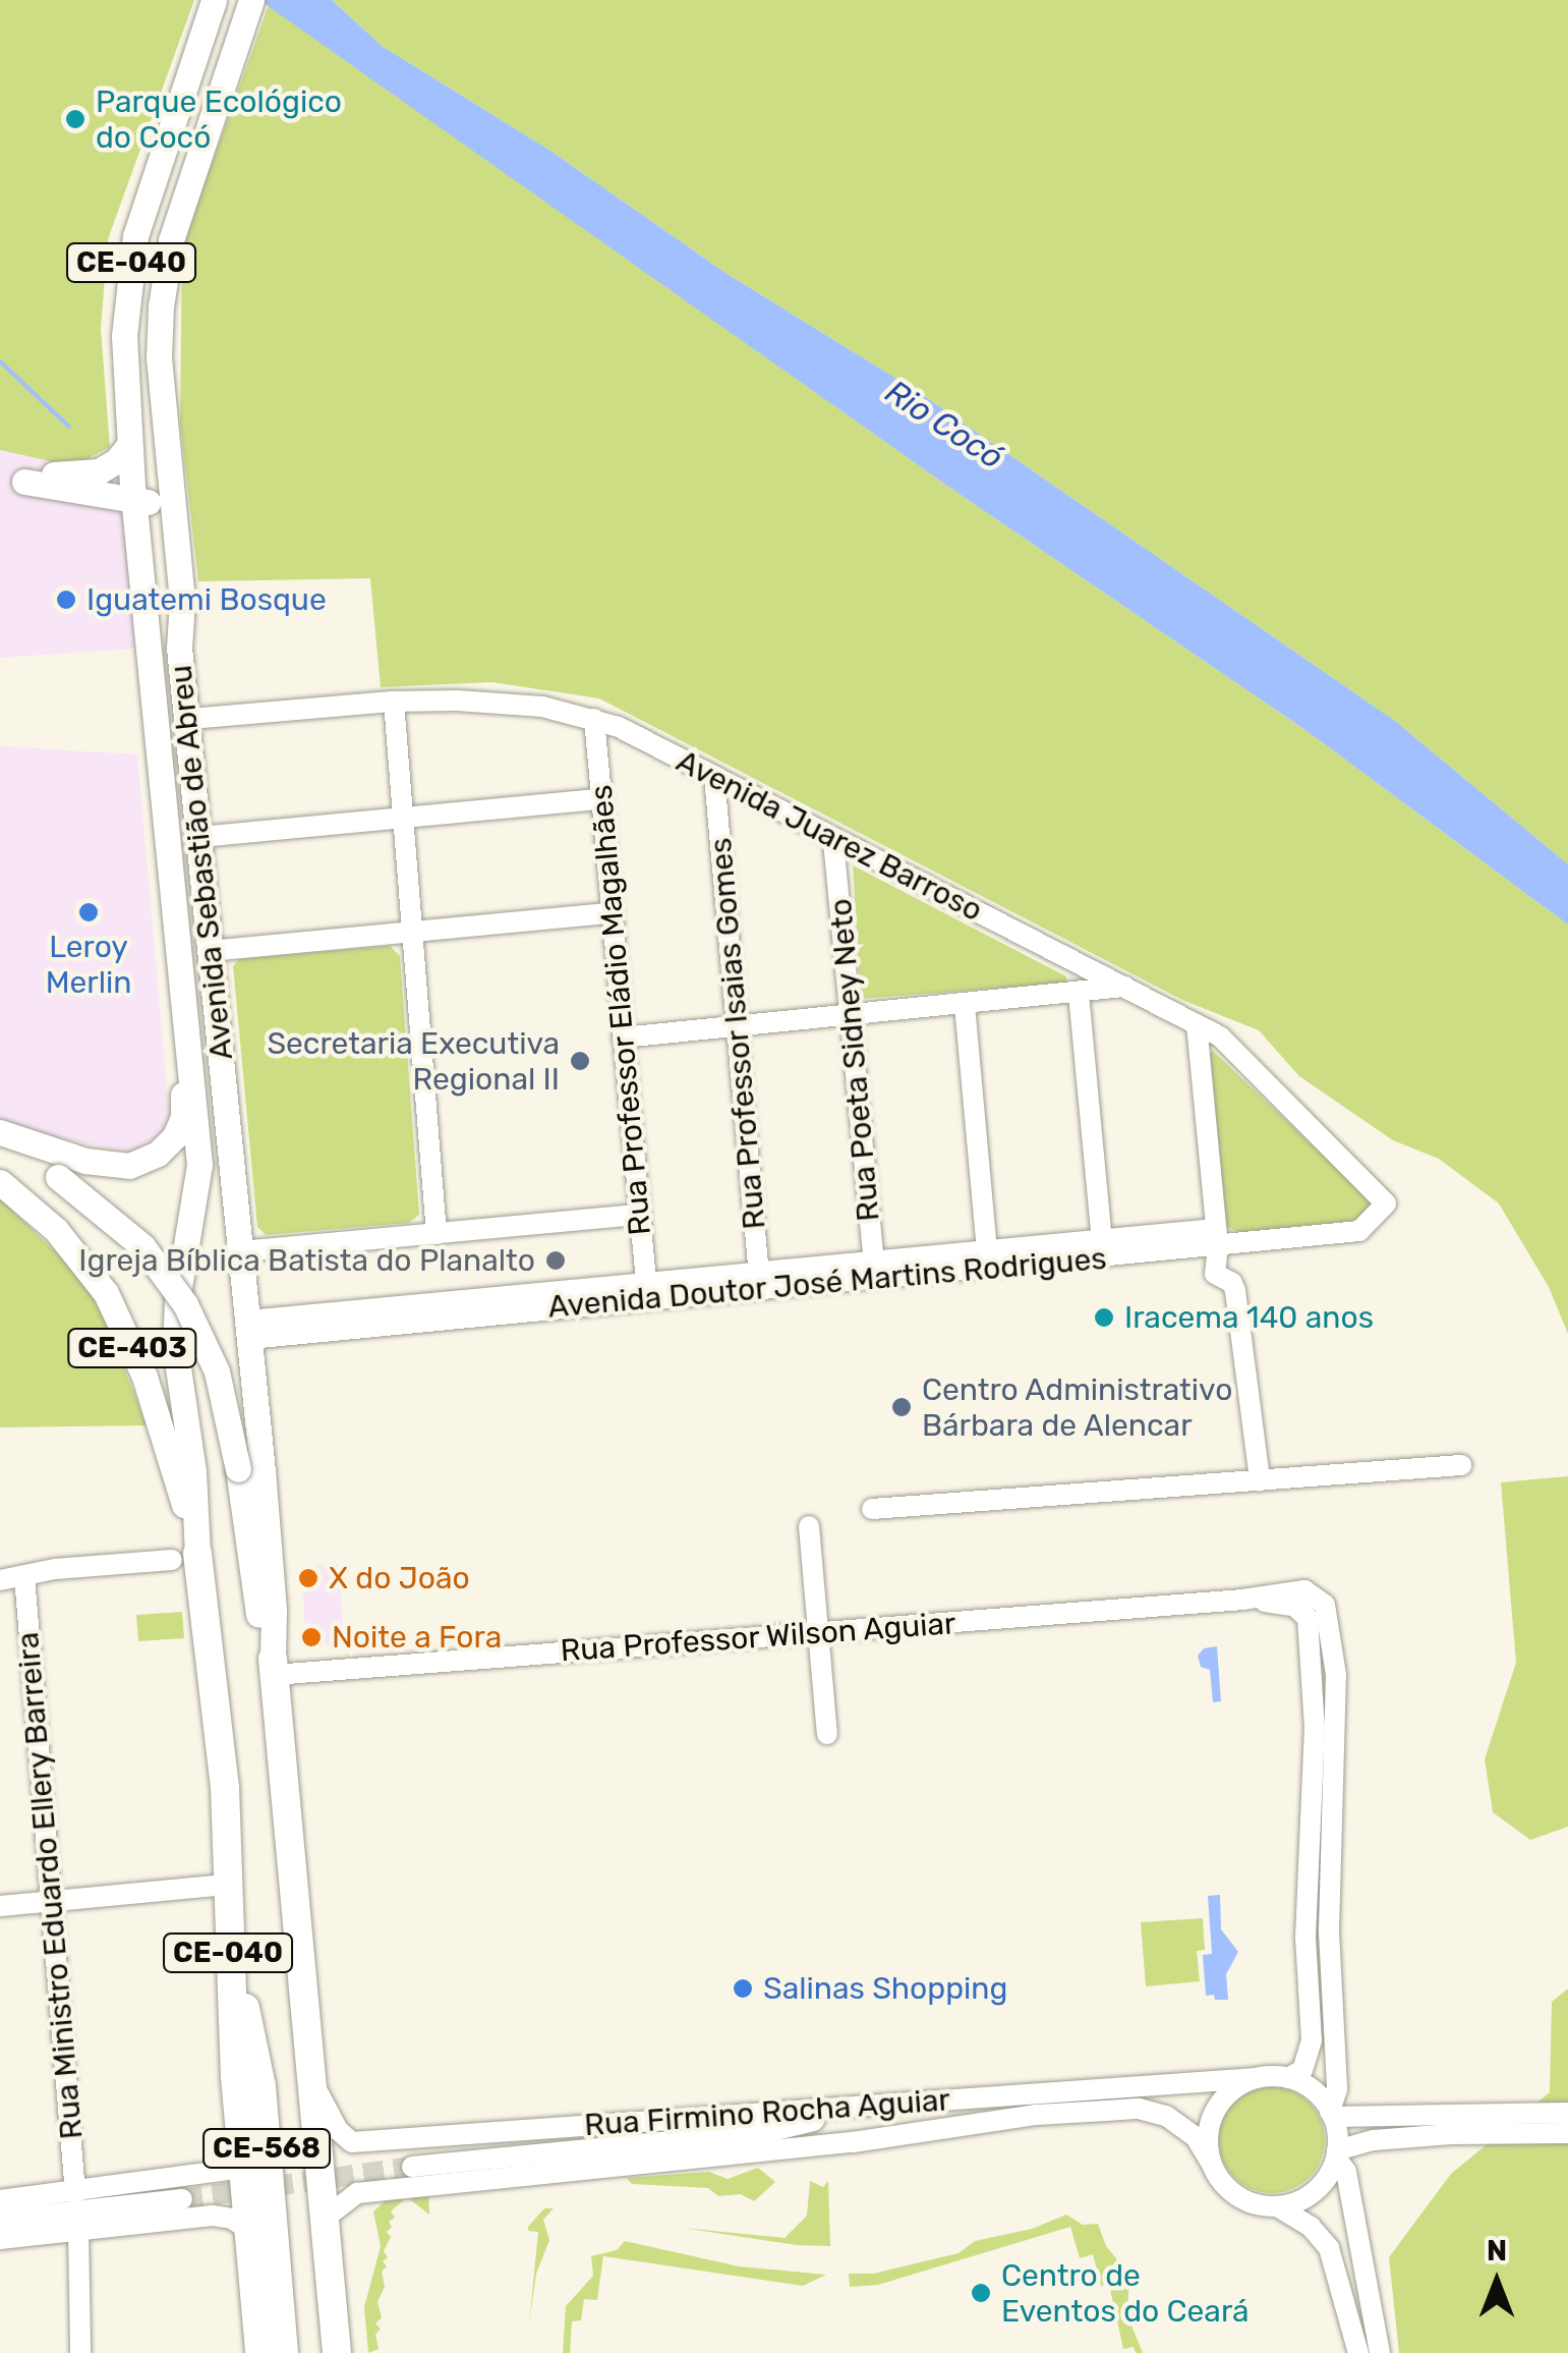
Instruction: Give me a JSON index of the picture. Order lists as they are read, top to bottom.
{
  "streets": {
    "highway": ["CE-040", "CE-568"],
    "main road": ["Avenida Sebastião de Abreu", "CE-403"],
    "street": [
      "Avenida Juarez Barroso",
      "Rua Professor Eládio Magalhães",
      "Rua Professor Isaias Gomes",
      "Rua Poeta Sidney Neto",
      "Avenida Doutor José Martins Rodrigues",
      "Rua Professor Wilson Aguiar",
      "Rua Ministro Eduardo Ellery Barreira",
      "Rua Firmino Rocha Aguiar"
    ]
  },
  "crossings": [
    ["CE-040", "Avenida Sebastião de Abreu"],
    ["CE-040", "Avenida Doutor José Martins Rodrigues"],
    ["CE-040", "CE-403"],
    ["CE-040", "Rua Professor Wilson Aguiar"],
    ["CE-040", "Rua Firmino Rocha Aguiar"],
    ["CE-040", "CE-568"],
    ["Avenida Juarez Barroso", "Avenida Sebastião de Abreu"],
    ["Avenida Juarez Barroso", "Rua Professor Eládio Magalhães"],
    ["Avenida Juarez Barroso", "Rua Professor Isaias Gomes"],
    ["Avenida Juarez Barroso", "Rua Poeta Sidney Neto"],
    ["Avenida Juarez Barroso", "Avenida Doutor José Martins Rodrigues"],
    ["Rua Professor Eládio Magalhães", "Avenida Doutor José Martins Rodrigues"],
    ["Rua Professor Isaias Gomes", "Avenida Doutor José Martins Rodrigues"],
    ["Rua Poeta Sidney Neto", "Avenida Doutor José Martins Rodrigues"],
    ["CE-403", "Rua Professor Wilson Aguiar"]
  ],
  "water": ["Rio Cocó"],
  "places": [
    "Parque Ecológico do Cocó",
    "Iguatemi Bosque",
    "Leroy Merlin",
    "Secretaria Executiva Regional II",
    "Igreja Bíblica Batista do Planalto",
    "Iracema 140 anos",
    "Centro Administrativo Bárbara de Alencar",
    "X do João",
    "Noite a Fora",
    "Salinas Shopping",
    "Centro de Eventos do Ceará"
  ],
  "north": "top"
}
